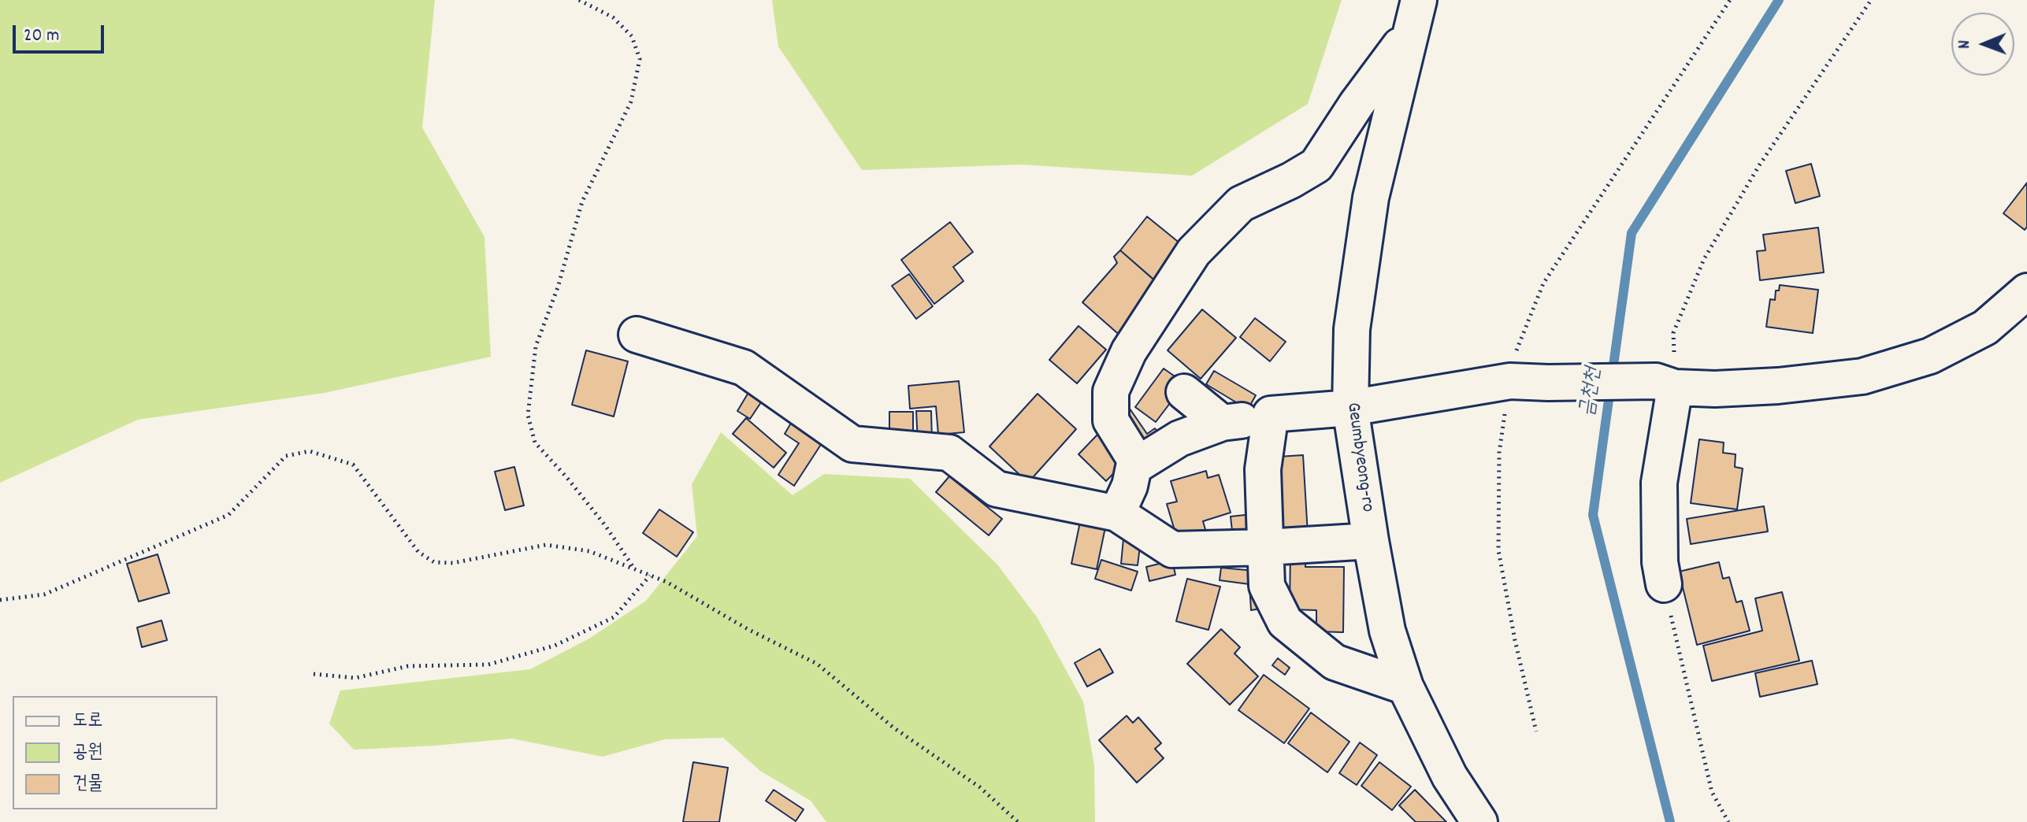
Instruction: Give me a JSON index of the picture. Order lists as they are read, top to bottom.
{
  "streets": {
    "street": ["Geumbyeong-ro"]
  },
  "water": ["금천천"],
  "legend": ["도로", "공원", "건물"],
  "scale_bar": "20 m",
  "north": "left"
}
